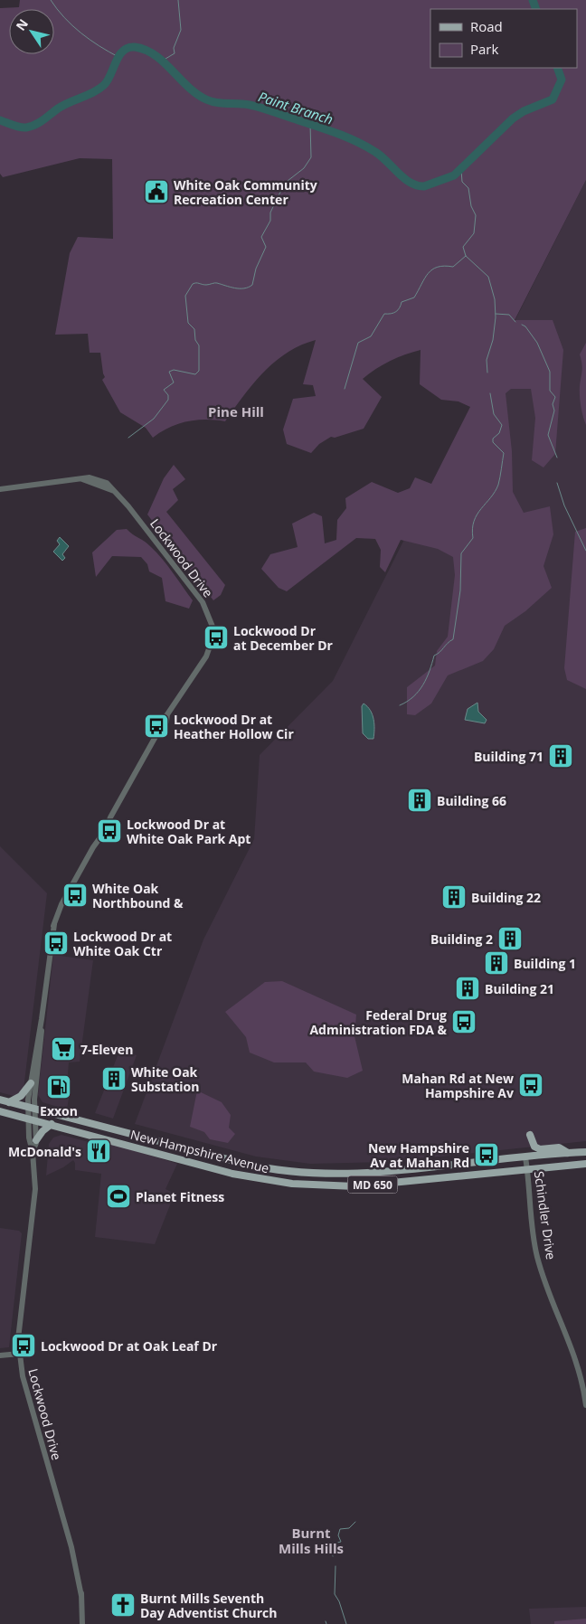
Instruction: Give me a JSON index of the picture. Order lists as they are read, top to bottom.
{
  "streets": {
    "main road": ["New Hampshire Avenue", "MD 650"],
    "street": ["Lockwood Drive", "Schindler Drive"]
  },
  "crossings": [
    ["Lockwood Drive", "New Hampshire Avenue"],
    ["New Hampshire Avenue", "Schindler Drive"]
  ],
  "districts": ["Pine Hill", "Burnt Mills Hills"],
  "water": ["Paint Branch"],
  "places": {
    "public building": ["White Oak Community Recreation Center"],
    "bus stop": [
      "Lockwood Dr at December Dr",
      "Lockwood Dr at Heather Hollow Cir",
      "Lockwood Dr at White Oak Park Apt",
      "White Oak Northbound &",
      "Lockwood Dr at White Oak Ctr",
      "Federal Drug Administration FDA &",
      "Mahan Rd at New Hampshire Av",
      "New Hampshire Av at Mahan Rd",
      "Lockwood Dr at Oak Leaf Dr"
    ],
    "building": [
      "Building 71",
      "Building 66",
      "Building 22",
      "Building 2",
      "Building 1",
      "Building 21",
      "White Oak Substation"
    ],
    "supermarket": ["7-Eleven"],
    "fuel station": ["Exxon"],
    "restaurant": ["McDonald's"],
    "sports": ["Planet Fitness"],
    "church": ["Burnt Mills Seventh Day Adventist Church"]
  },
  "legend": ["Road", "Park"],
  "north": "top left"
}
